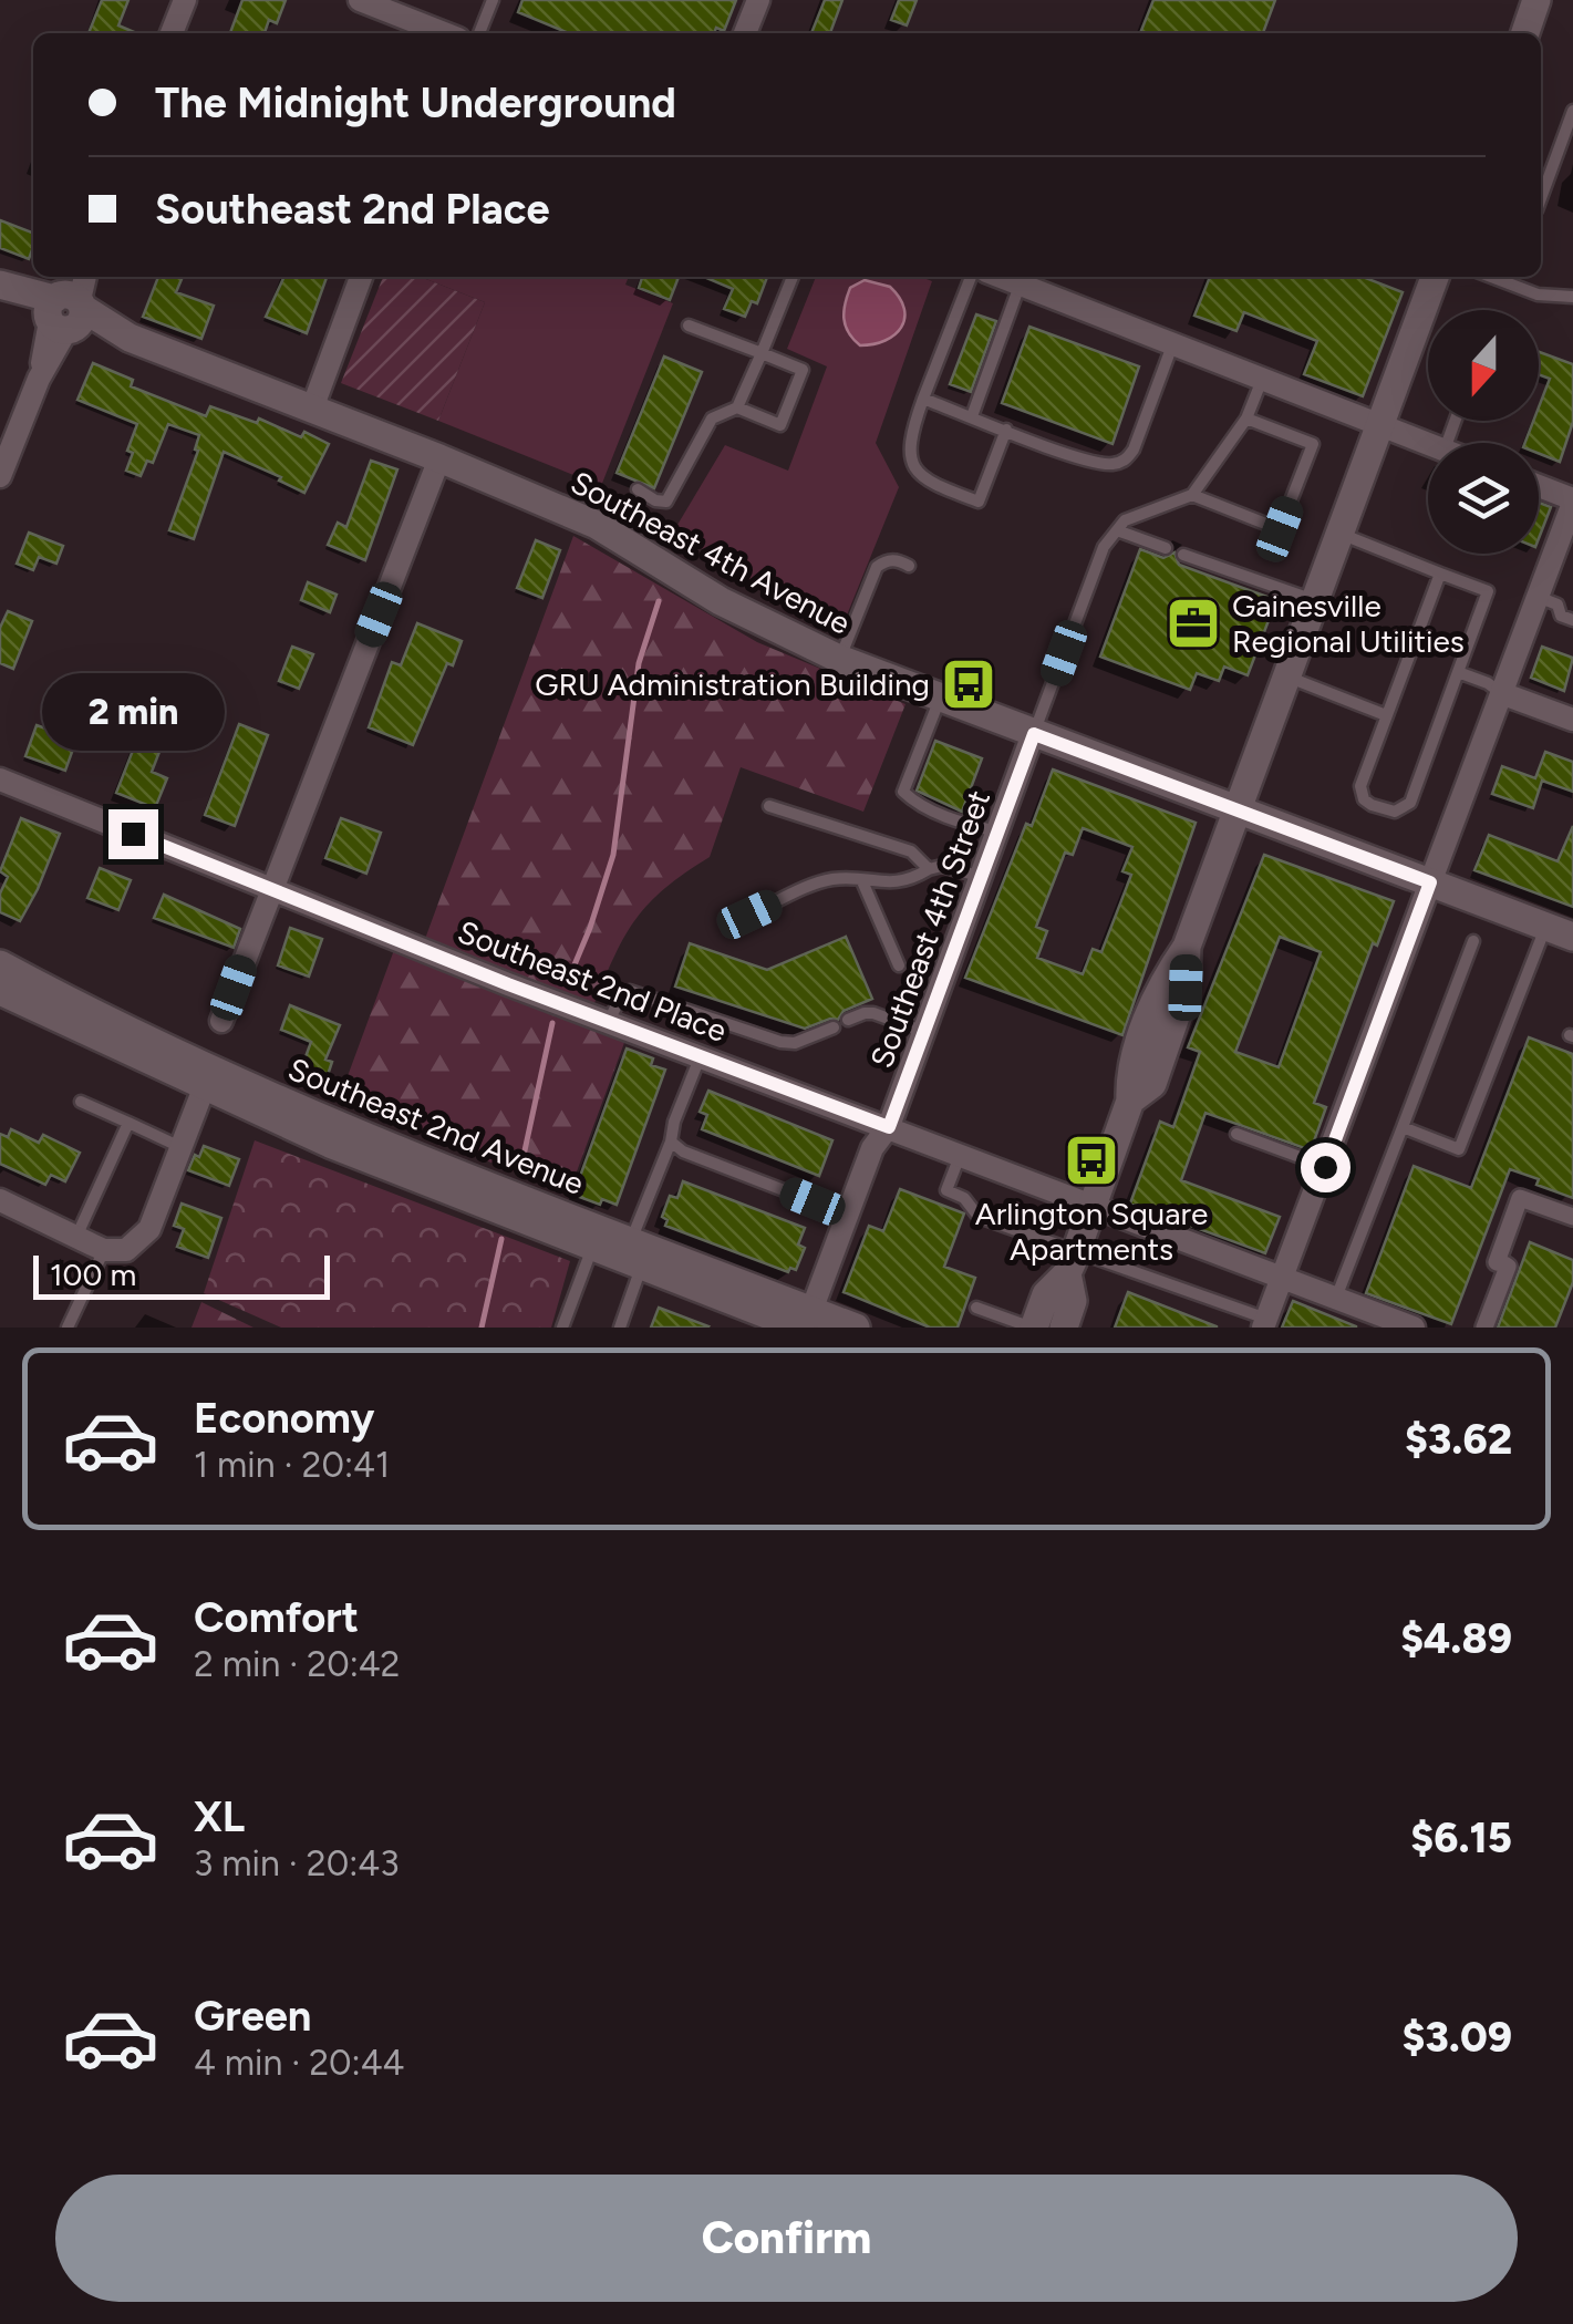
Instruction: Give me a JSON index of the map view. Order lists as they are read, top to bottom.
{
  "streets": {
    "street": [
      "Southeast 4th Avenue",
      "Southeast 4th Street",
      "Southeast 2nd Place",
      "Southeast 2nd Avenue"
    ]
  },
  "crossings": [
    ["Southeast 4th Avenue", "Southeast 4th Street"],
    ["Southeast 4th Street", "Southeast 2nd Place"],
    ["Southeast 4th Street", "Southeast 2nd Avenue"]
  ],
  "places": {
    "office": ["Gainesville Regional Utilities"],
    "bus stop": ["GRU Administration Building", "Arlington Square Apartments"]
  },
  "scale_bar": "100 m",
  "north": "bottom",
  "page": {
    "banner": ["The Midnight Underground", "Southeast 2nd Place"],
    "bubble": "2 min",
    "scale": "100 m",
    "list": [
      {
        "name": "Economy",
        "note": "1 min · 20:41",
        "value": "$3.62"
      },
      {
        "name": "Comfort",
        "note": "2 min · 20:42",
        "value": "$4.89"
      },
      {
        "name": "XL",
        "note": "3 min · 20:43",
        "value": "$6.15"
      },
      {
        "name": "Green",
        "note": "4 min · 20:44",
        "value": "$3.09"
      }
    ],
    "buttons": "Confirm"
  }
}
